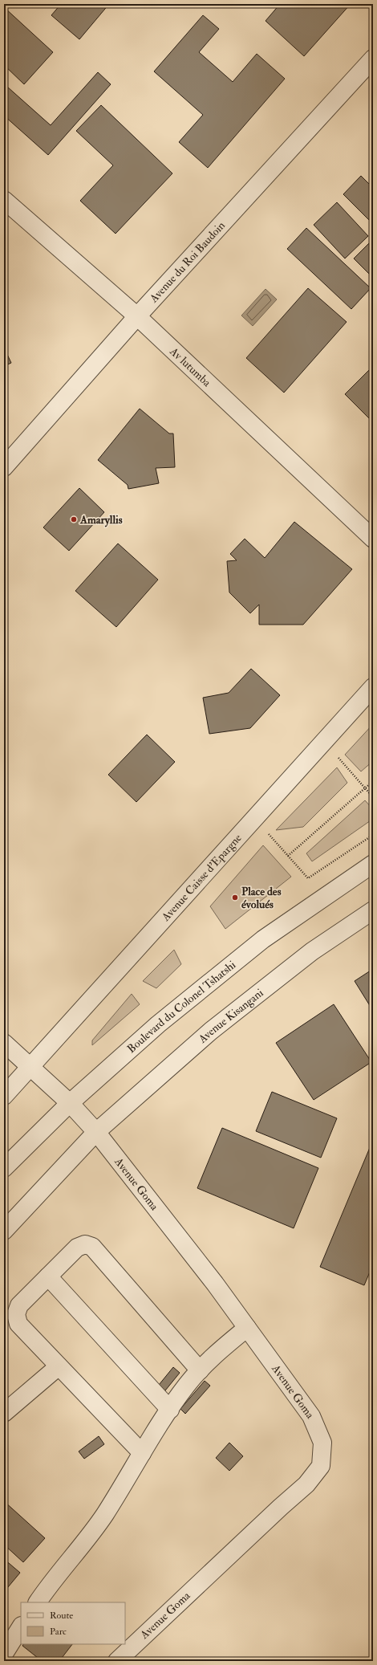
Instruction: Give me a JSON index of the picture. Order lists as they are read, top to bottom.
{
  "streets": {
    "street": [
      "Avenue du Roi Baudoin",
      "Av lutumba",
      "Avenue Caisse d'Epargne",
      "Boulevard du Colonel Tshatshi",
      "Avenue Kisangani",
      "Avenue Goma"
    ]
  },
  "crossings": [
    ["Avenue du Roi Baudoin", "Av lutumba"],
    ["Avenue Caisse d'Epargne", "Avenue Goma"],
    ["Boulevard du Colonel Tshatshi", "Avenue Goma"],
    ["Avenue Kisangani", "Avenue Goma"]
  ],
  "places": ["Amaryllis", "Place des évolués"],
  "legend": ["Route", "Parc"]
}
